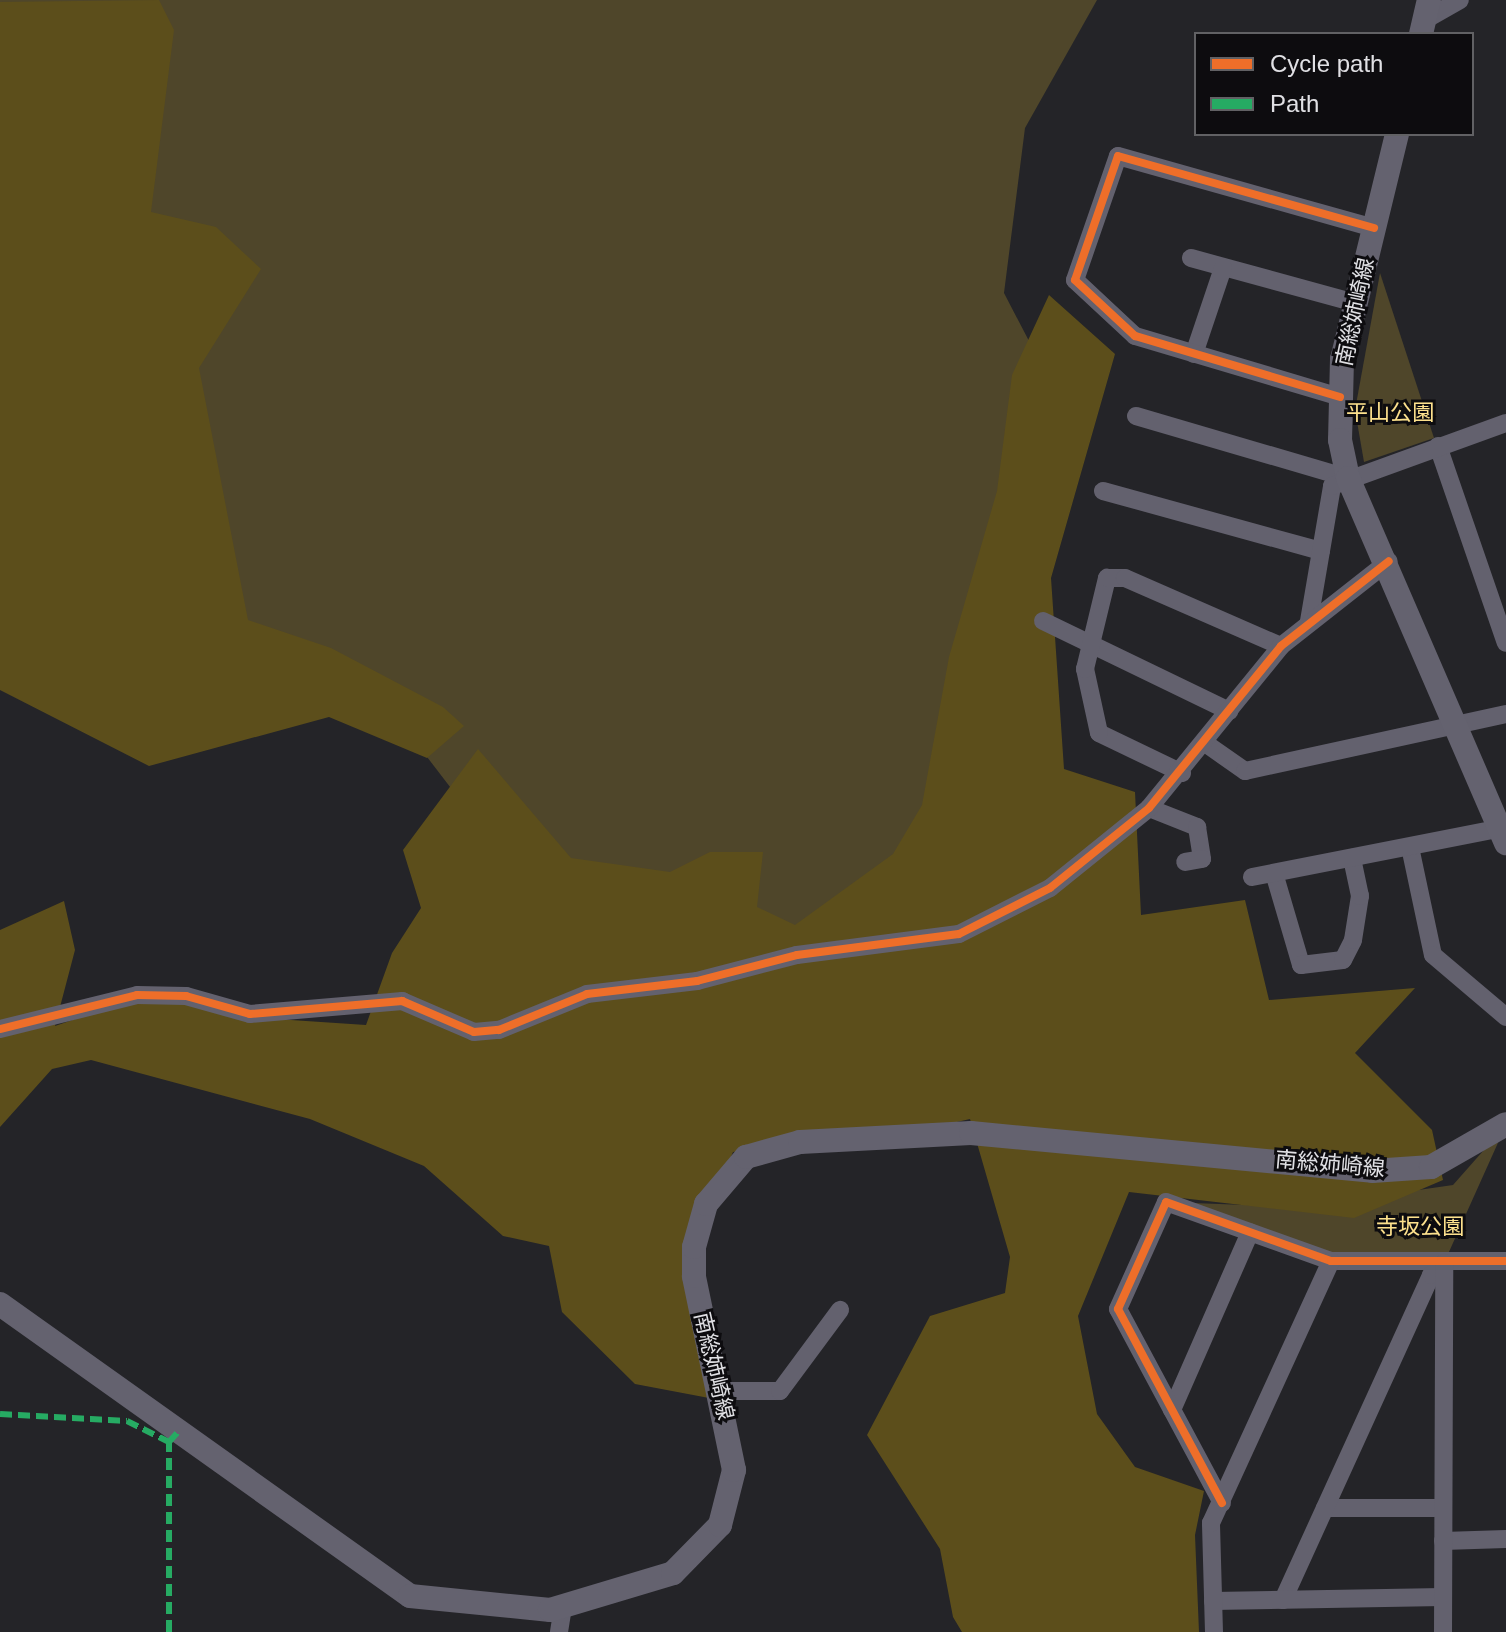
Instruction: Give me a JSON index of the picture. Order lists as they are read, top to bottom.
{
  "streets": {
    "main road": ["南総姉崎線"]
  },
  "parks": ["平山公園", "寺坂公園"],
  "legend": ["Cycle path", "Path"]
}
